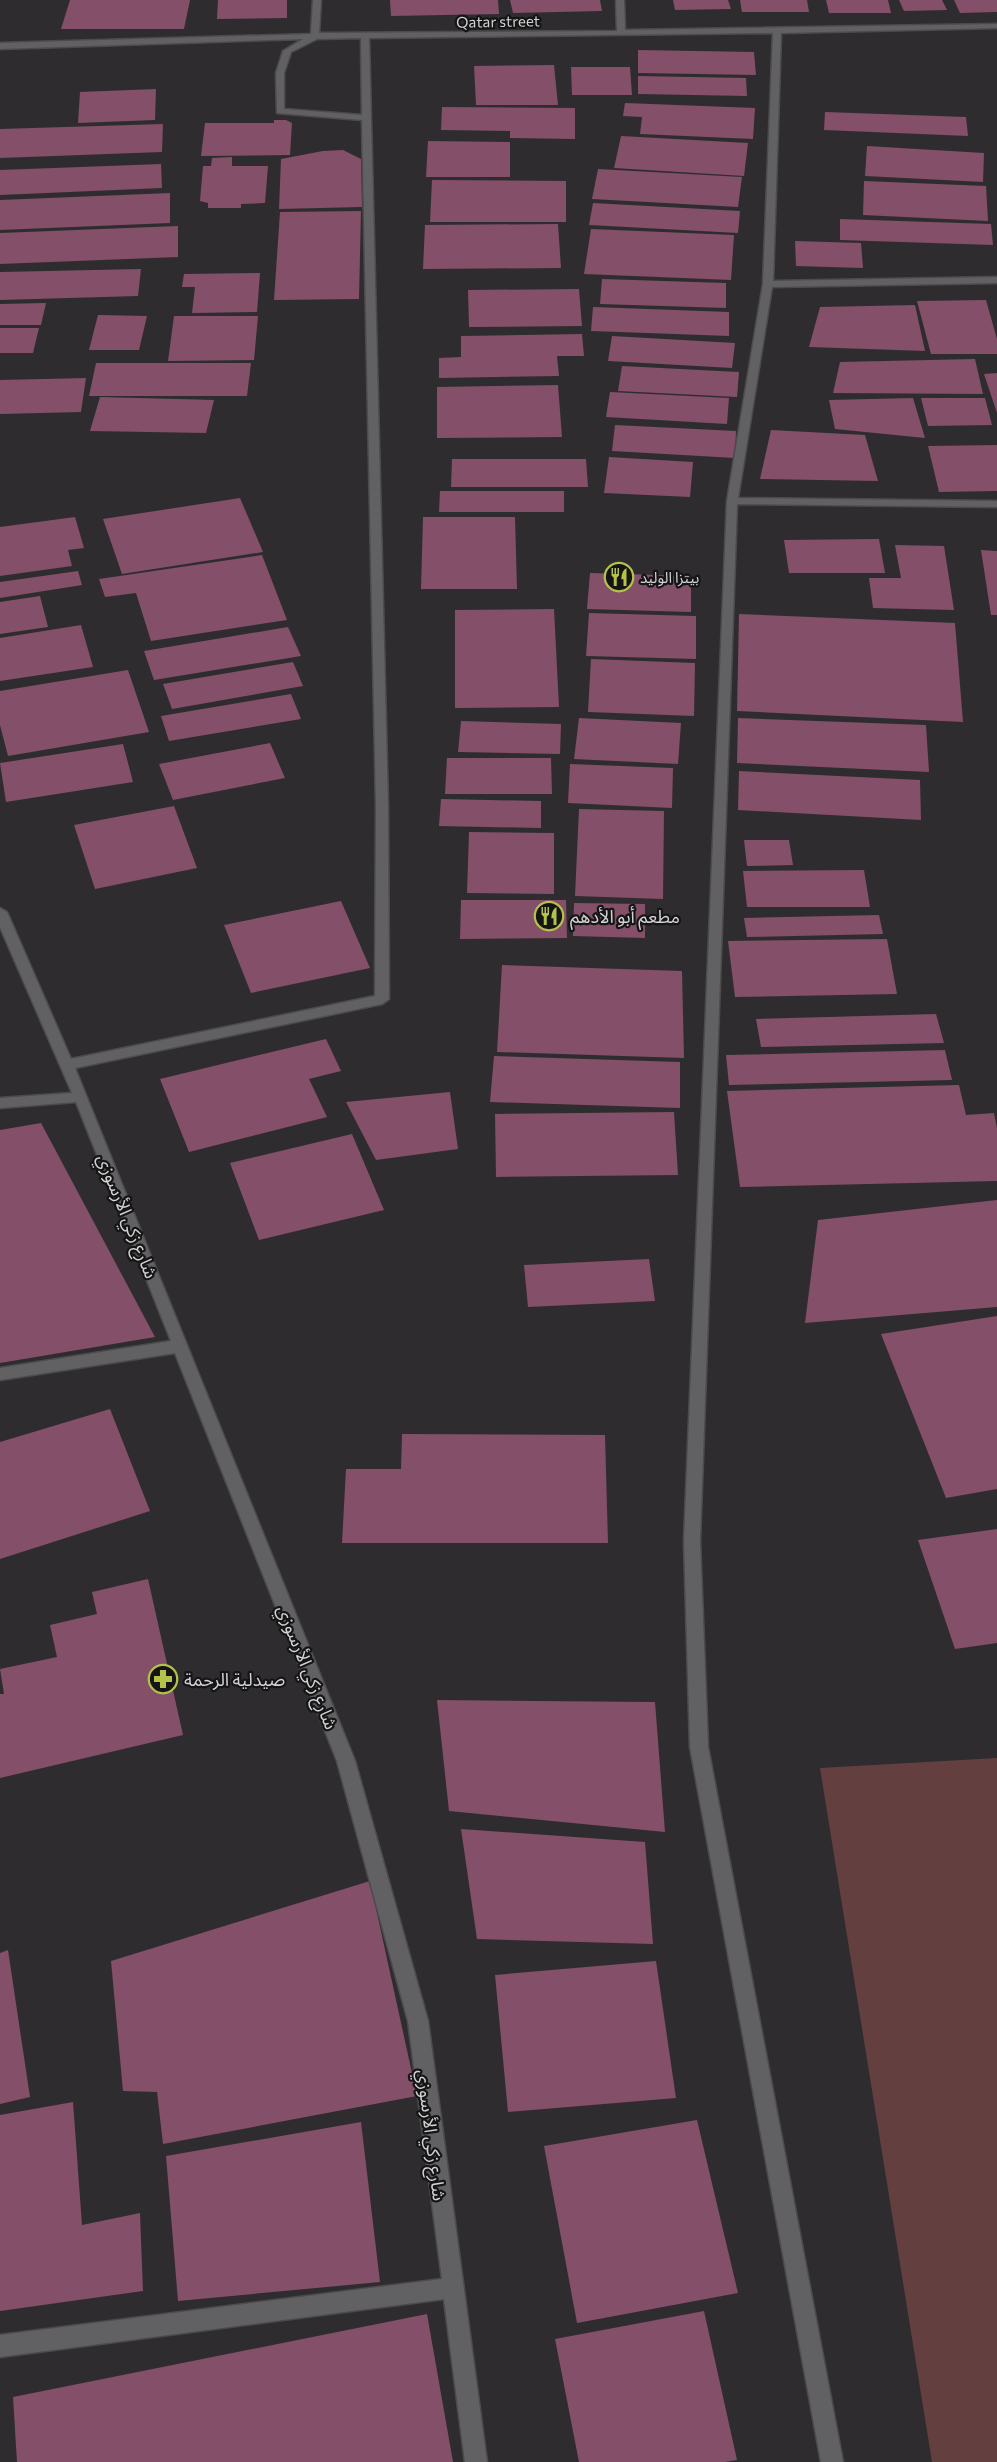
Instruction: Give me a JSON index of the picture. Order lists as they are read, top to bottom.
{
  "streets": {
    "street": ["Qatar street", "شارع زكي الأرسوزي"]
  },
  "places": {
    "restaurant": ["بيتزا الوليد", "مطعم أبو الأدهم"],
    "pharmacy": ["صيدلية الرحمة"]
  }
}
